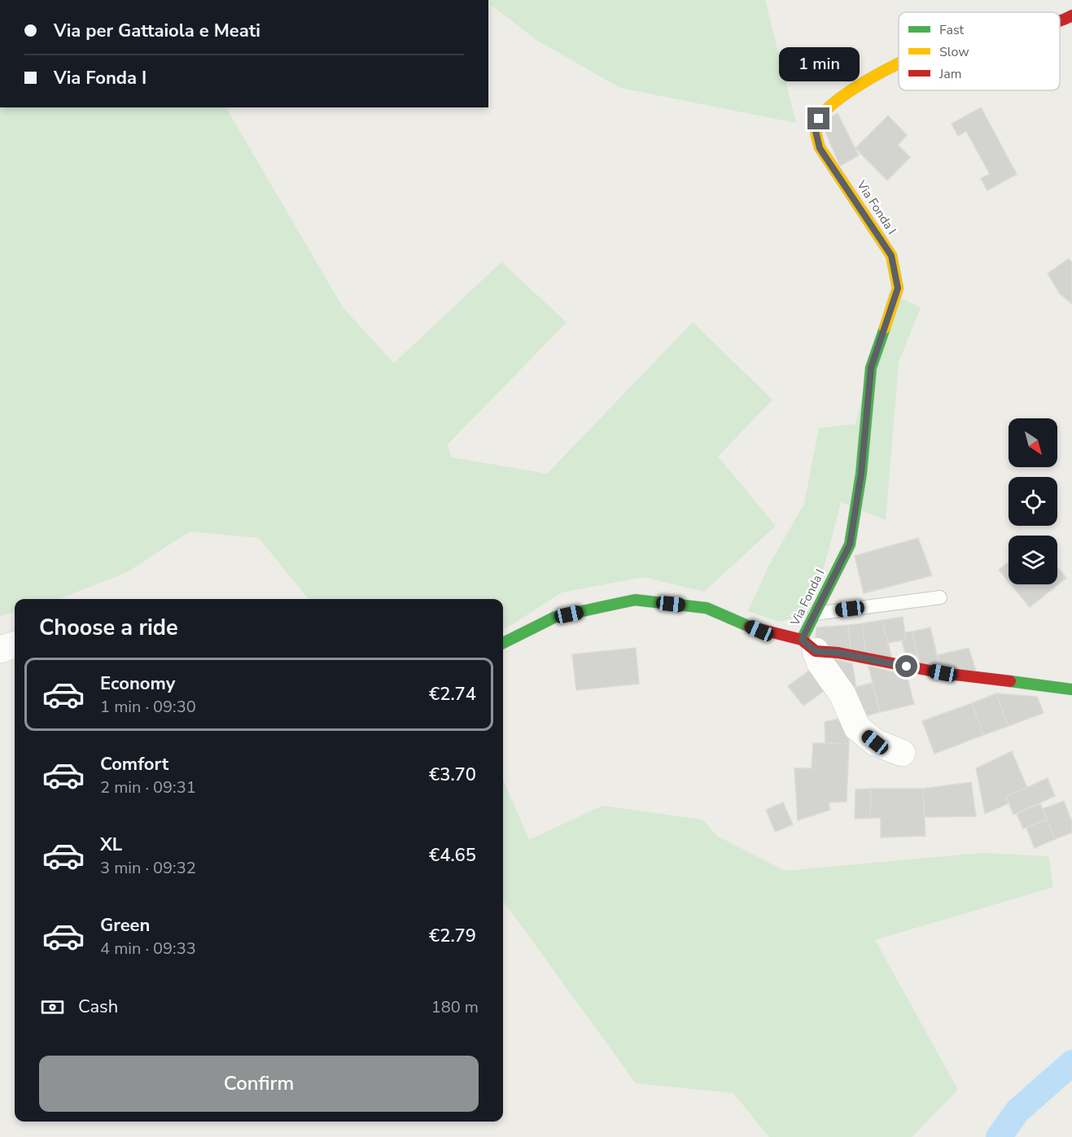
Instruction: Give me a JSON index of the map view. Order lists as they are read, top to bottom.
{
  "streets": {
    "street": ["Via Fonda I"]
  },
  "legend": ["Fast", "Slow", "Jam"],
  "north": "bottom right",
  "page": {
    "banner": ["Via per Gattaiola e Meati", "Via Fonda I"],
    "bubble": "1 min",
    "heading": "Choose a ride",
    "list": [
      {
        "name": "Economy",
        "note": "1 min · 09:30",
        "value": "€2.74"
      },
      {
        "name": "Comfort",
        "note": "2 min · 09:31",
        "value": "€3.70"
      },
      {
        "name": "XL",
        "note": "3 min · 09:32",
        "value": "€4.65"
      },
      {
        "name": "Green",
        "note": "4 min · 09:33",
        "value": "€2.79"
      }
    ],
    "pay": ["Cash", "180 m"],
    "buttons": "Confirm"
  }
}
